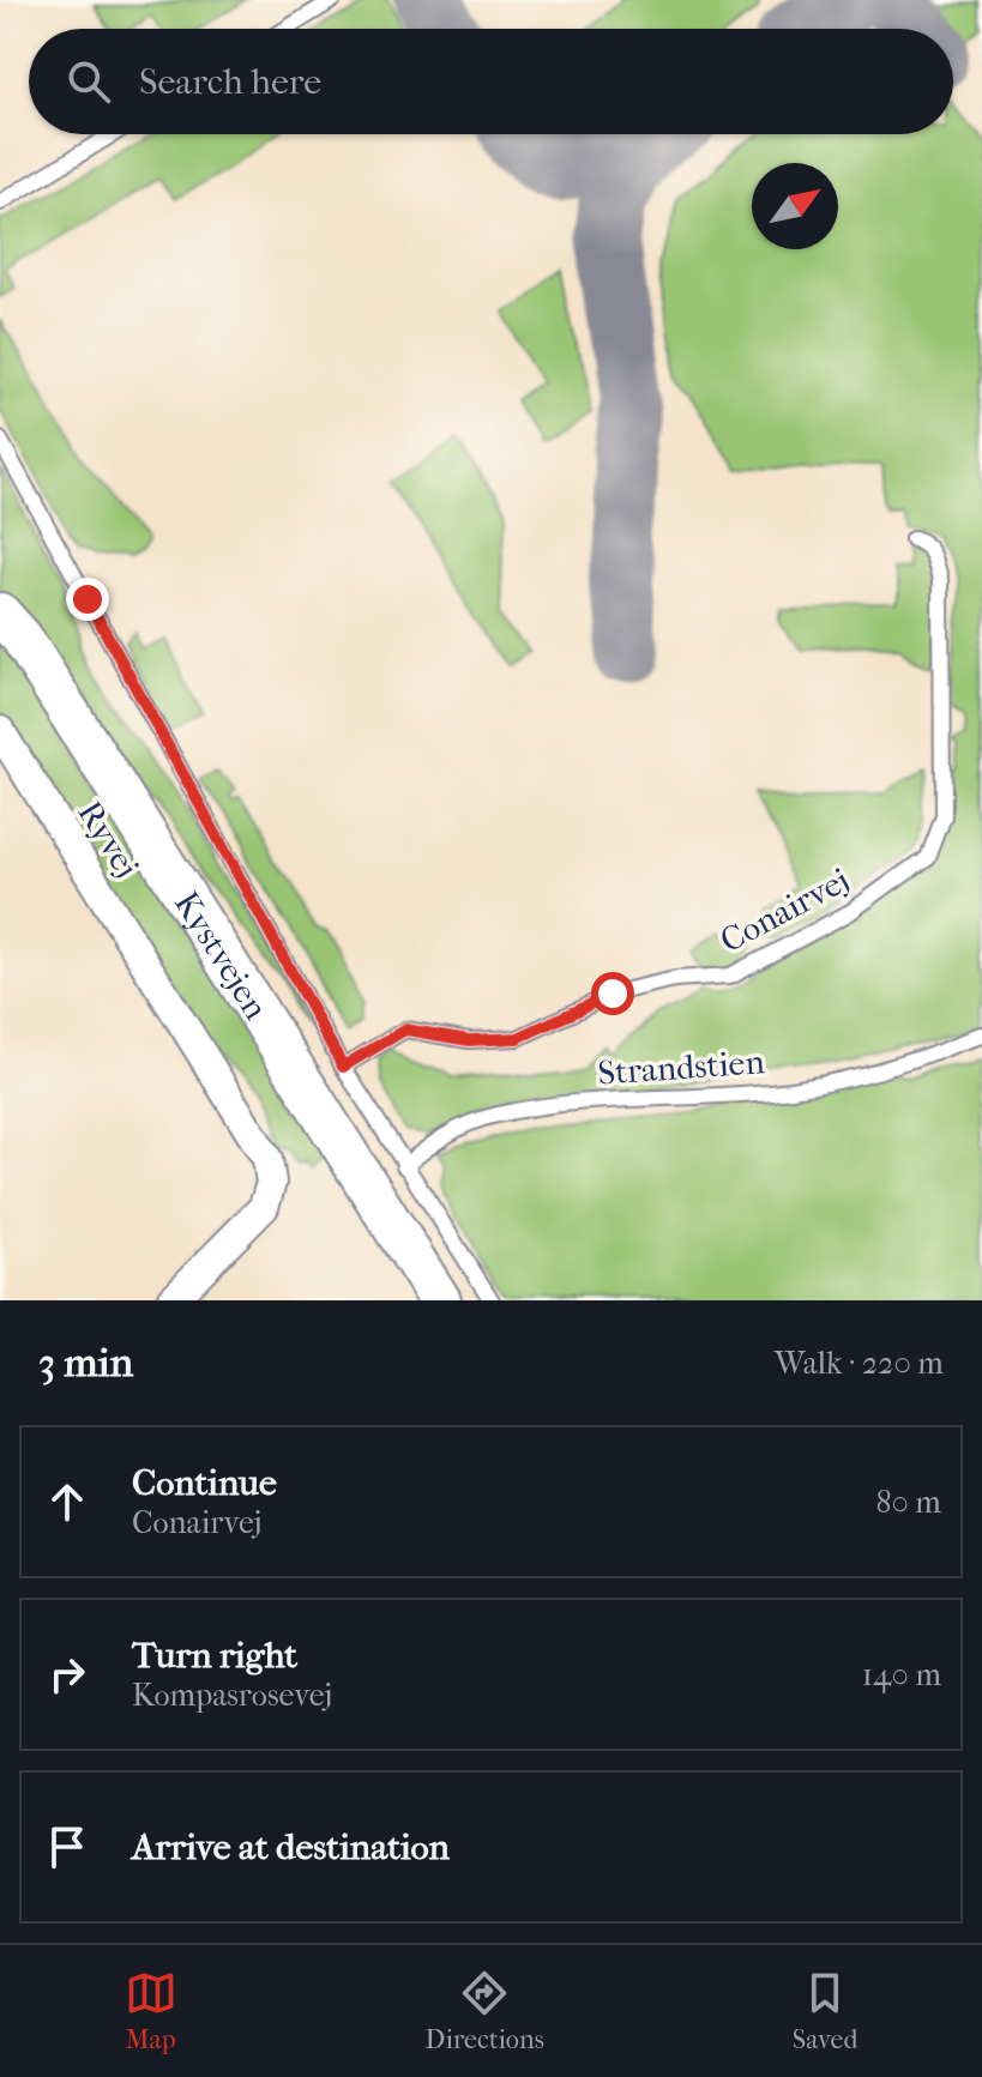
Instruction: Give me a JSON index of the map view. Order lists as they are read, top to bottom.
{
  "streets": {
    "street": ["Ryvej", "Kystvejen"],
    "lane": ["Conairvej", "Strandstien"]
  },
  "north": "top right",
  "page": {
    "search": "Search here",
    "heading": ["3 min", "Walk · 220 m"],
    "list": [
      ["Continue", "Conairvej", "80 m"],
      ["Turn right", "Kompasrosevej", "140 m"],
      "Arrive at destination"
    ],
    "nav": ["Map", "Directions", "Saved"]
  }
}
